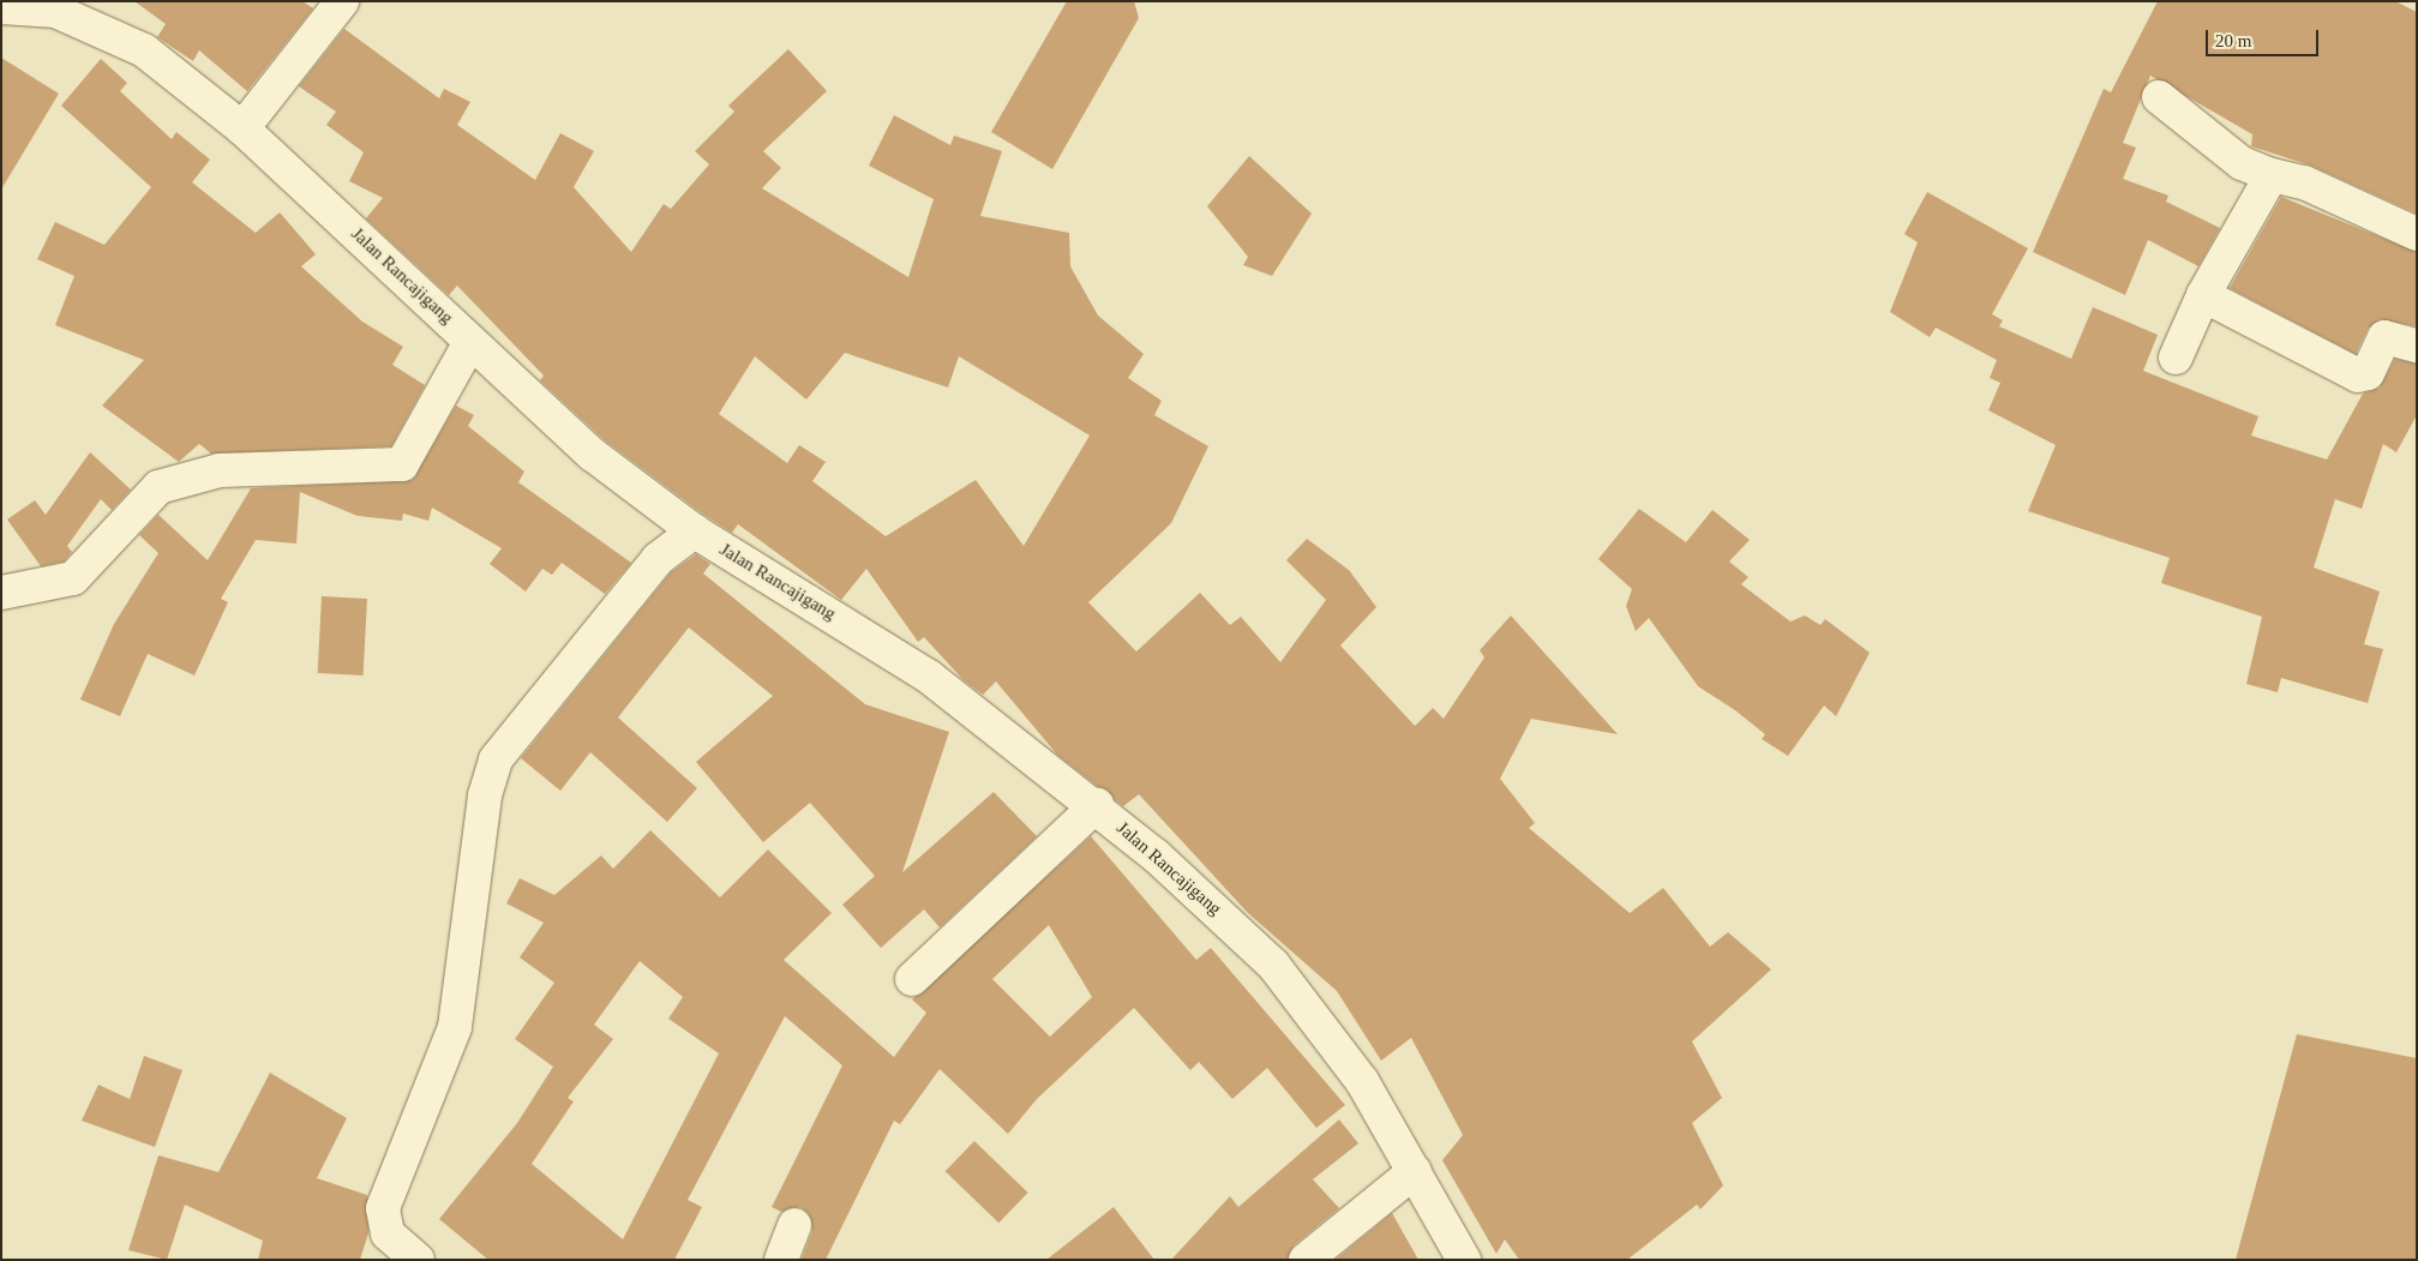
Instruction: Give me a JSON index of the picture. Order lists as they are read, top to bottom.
{
  "streets": {
    "street": ["Jalan Rancajigang"]
  },
  "scale_bar": "20 m"
}
